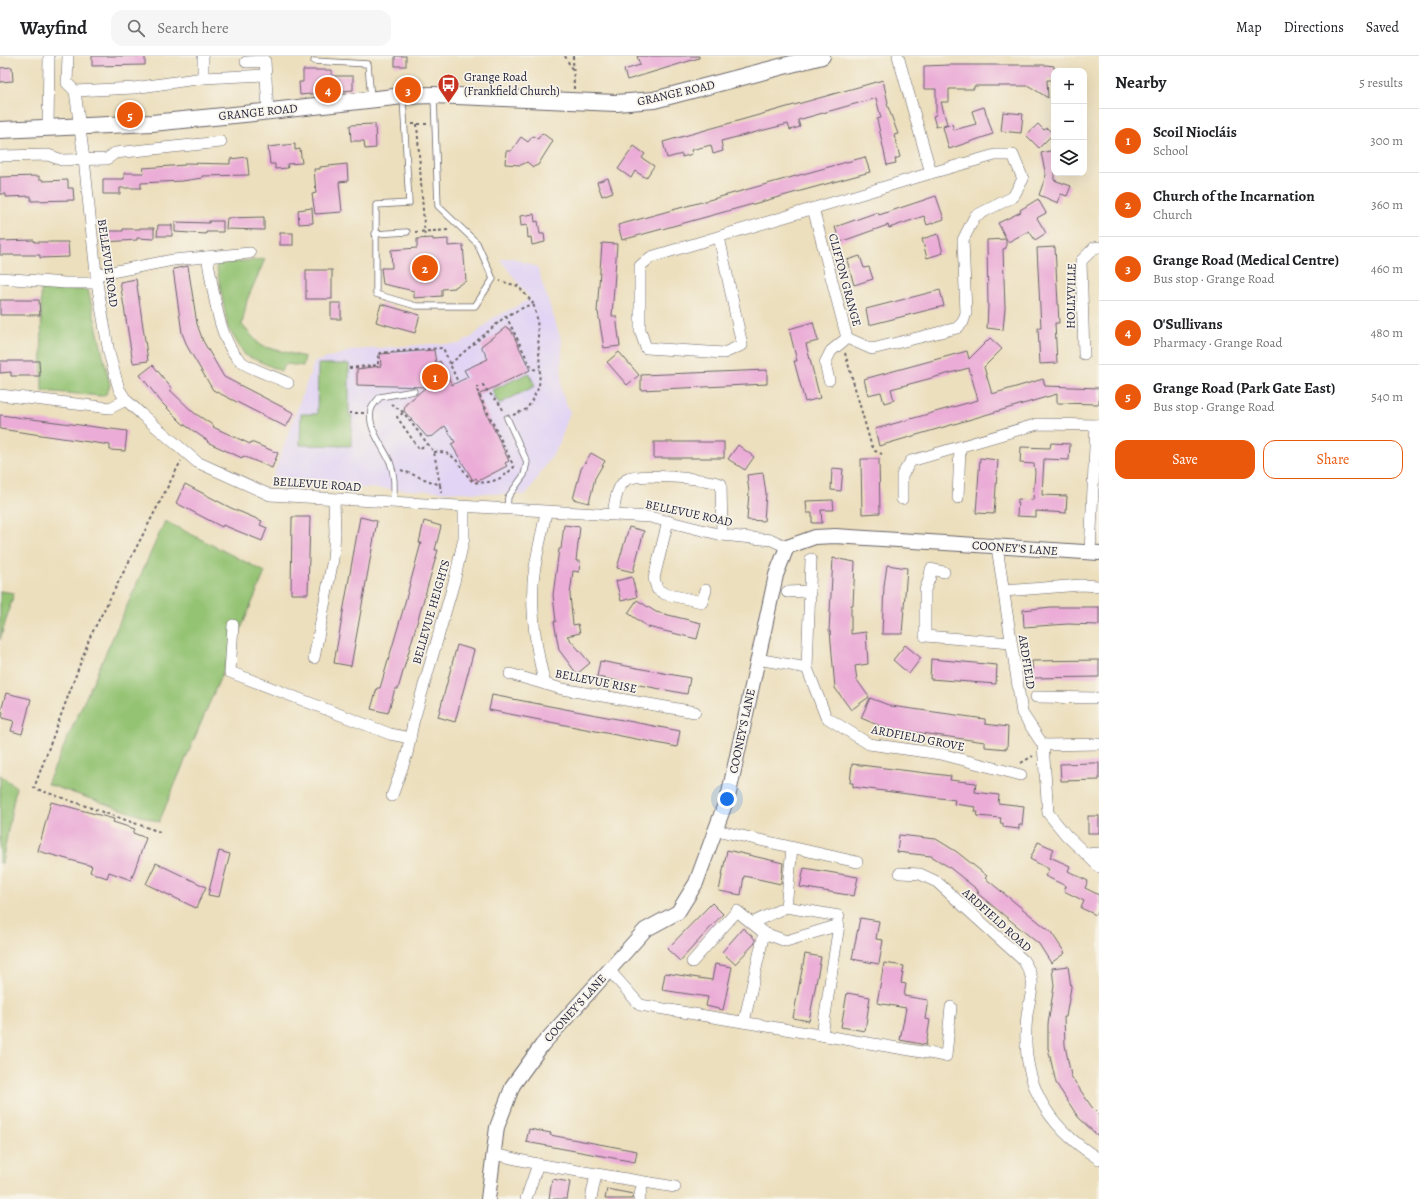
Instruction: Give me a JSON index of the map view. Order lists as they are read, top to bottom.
{
  "streets": {
    "main road": ["GRANGE ROAD"],
    "street": [
      "BELLEVUE ROAD",
      "CLIFTON GRANGE",
      "HOLLYVILLE",
      "COONEY'S LANE",
      "BELLEVUE HEIGHTS",
      "ARDFIELD",
      "BELLEVUE RISE",
      "ARDFIELD GROVE",
      "ARDFIELD ROAD"
    ]
  },
  "crossings": [
    ["GRANGE ROAD", "BELLEVUE ROAD"],
    ["BELLEVUE ROAD", "COONEY'S LANE"],
    ["BELLEVUE ROAD", "BELLEVUE HEIGHTS"],
    ["BELLEVUE ROAD", "BELLEVUE RISE"],
    ["COONEY'S LANE", "ARDFIELD"]
  ],
  "places": {
    "bus stop": ["Grange Road (Frankfield Church)"]
  },
  "page": {
    "header": "Wayfind",
    "search": "Search here",
    "nav": ["Map", "Directions", "Saved"],
    "heading": ["Nearby", "5 results"],
    "map_buttons": ["+", "−"],
    "pins": [
      "3",
      "4",
      "5",
      "2",
      "1"
    ],
    "list": [
      {
        "mark": "1",
        "name": "Scoil Niocláis",
        "note": "School",
        "value": "300 m"
      },
      {
        "mark": "2",
        "name": "Church of the Incarnation",
        "note": "Church",
        "value": "360 m"
      },
      {
        "mark": "3",
        "name": "Grange Road (Medical Centre)",
        "note": "Bus stop · Grange Road",
        "value": "460 m"
      },
      {
        "mark": "4",
        "name": "O'Sullivans",
        "note": "Pharmacy · Grange Road",
        "value": "480 m"
      },
      {
        "mark": "5",
        "name": "Grange Road (Park Gate East)",
        "note": "Bus stop · Grange Road",
        "value": "540 m"
      }
    ],
    "buttons": ["Save", "Share"]
  }
}
